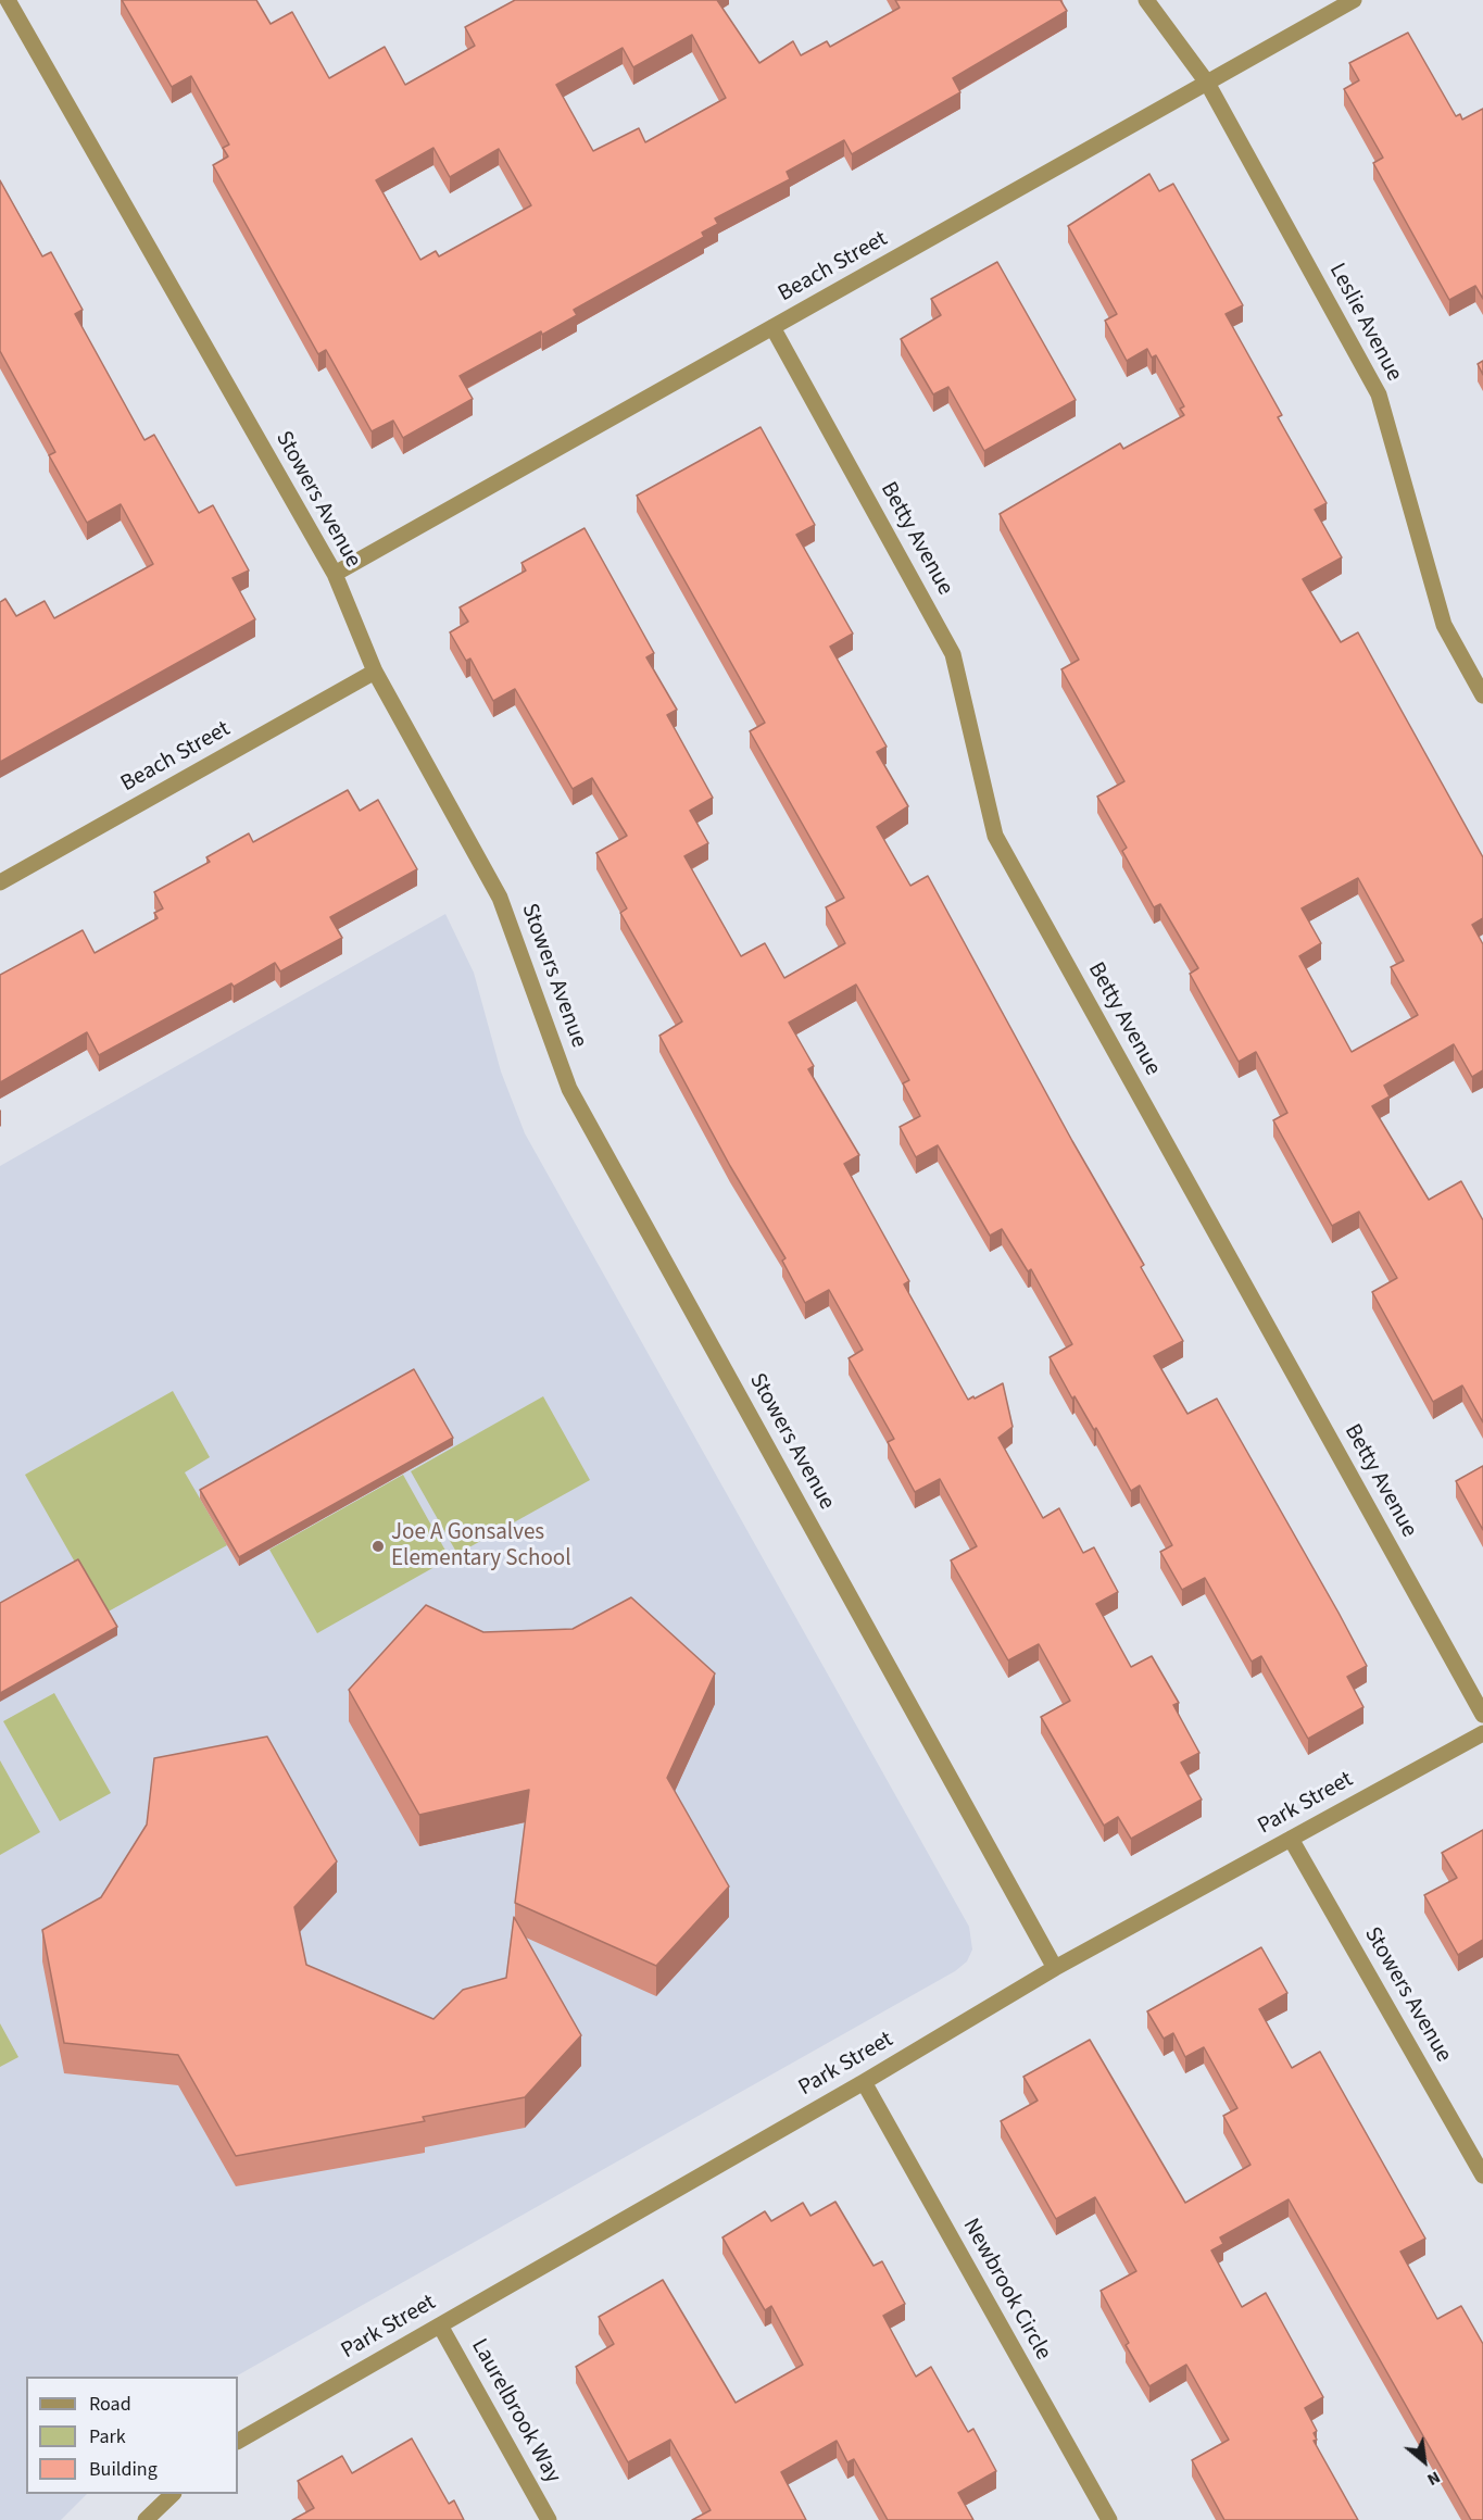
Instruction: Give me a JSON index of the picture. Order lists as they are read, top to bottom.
{
  "streets": {
    "street": [
      "Beach Street",
      "Leslie Avenue",
      "Stowers Avenue",
      "Betty Avenue",
      "Park Street",
      "Newbrook Circle",
      "Laurelbrook Way"
    ]
  },
  "crossings": [
    ["Beach Street", "Leslie Avenue"],
    ["Beach Street", "Stowers Avenue"],
    ["Beach Street", "Betty Avenue"],
    ["Stowers Avenue", "Park Street"],
    ["Park Street", "Newbrook Circle"],
    ["Park Street", "Laurelbrook Way"]
  ],
  "places": ["Joe A Gonsalves Elementary School"],
  "legend": ["Road", "Park", "Building"],
  "north": "bottom right"
}
